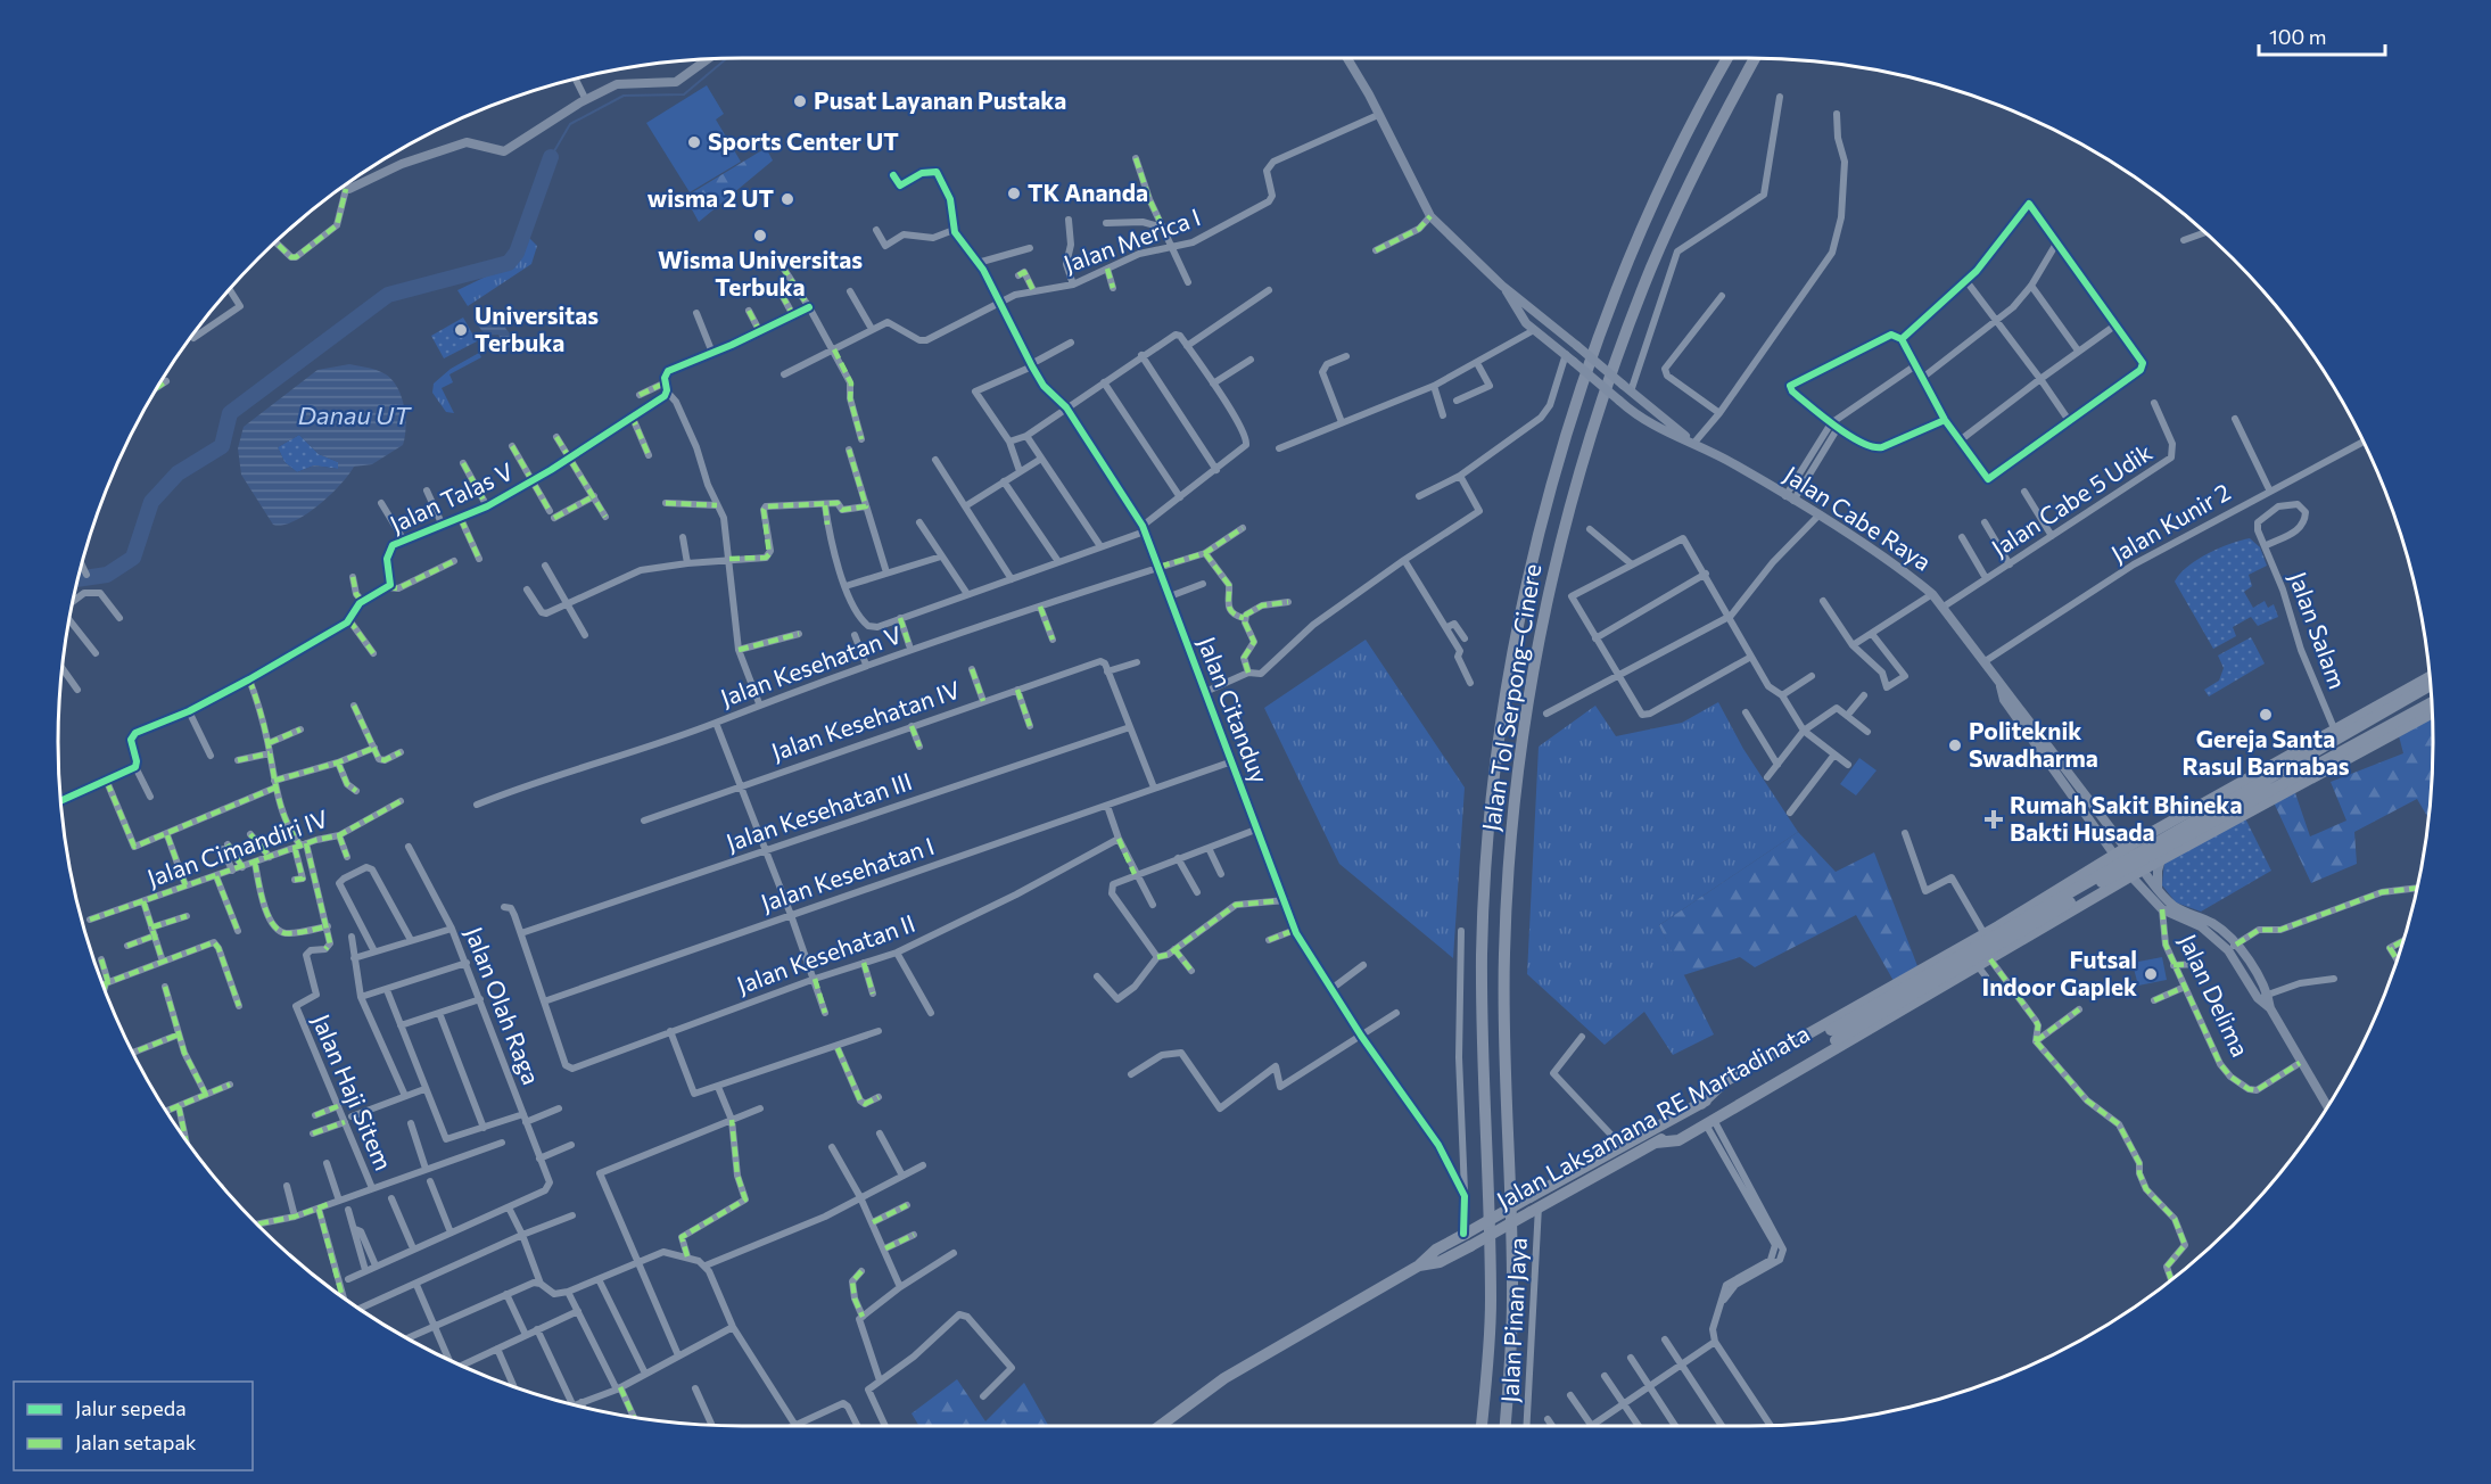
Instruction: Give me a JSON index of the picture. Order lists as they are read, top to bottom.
{
  "streets": {
    "highway": ["Jalan Tol Serpong–Cinere", "Jalan Laksamana RE Martadinata"],
    "main road": ["Jalan Cabe Raya"],
    "street": [
      "Jalan Merica I",
      "Jalan Talas V",
      "Jalan Cabe 5 Udik",
      "Jalan Kunir 2",
      "Jalan Salam",
      "Jalan Kesehatan V",
      "Jalan Citanduy",
      "Jalan Kesehatan IV",
      "Jalan Kesehatan III",
      "Jalan Cimandiri IV",
      "Jalan Kesehatan I",
      "Jalan Kesehatan II",
      "Jalan Delima",
      "Jalan Olah Raga",
      "Jalan Haji Sitem",
      "Jalan Pinan Jaya"
    ]
  },
  "crossings": [
    ["Jalan Merica I", "Jalan Cabe Raya"],
    ["Jalan Merica I", "Jalan Citanduy"],
    ["Jalan Cabe 5 Udik", "Jalan Cabe Raya"],
    ["Jalan Cabe Raya", "Jalan Kunir 2"],
    ["Jalan Kesehatan V", "Jalan Citanduy"],
    ["Jalan Citanduy", "Jalan Kesehatan I"],
    ["Jalan Citanduy", "Jalan Laksamana RE Martadinata"],
    ["Jalan Kesehatan I", "Jalan Kesehatan II"],
    ["Jalan Laksamana RE Martadinata", "Jalan Pinan Jaya"]
  ],
  "water": ["Danau UT"],
  "places": {
    "other": [
      "Pusat Layanan Pustaka",
      "Sports Center UT",
      "TK Ananda",
      "wisma 2 UT",
      "Wisma Universitas Terbuka",
      "Universitas Terbuka",
      "Gereja Santa Rasul Barnabas",
      "Politeknik Swadharma",
      "Futsal Indoor Gaplek"
    ],
    "health": ["Rumah Sakit Bhineka Bakti Husada"]
  },
  "legend": ["Jalur sepeda", "Jalan setapak"],
  "scale_bar": "100 m"
}
